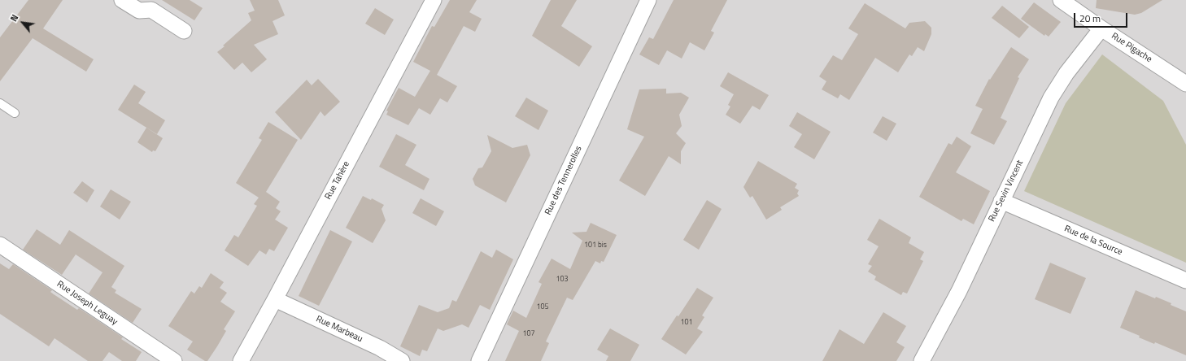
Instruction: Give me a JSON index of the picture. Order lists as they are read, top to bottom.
{
  "streets": {
    "street": [
      "Rue Pigache",
      "Rue Tahère",
      "Rue des Tennerolles",
      "Rue Sevin Vincent",
      "Rue de la Source",
      "Rue Joseph Leguay",
      "Rue Marbeau"
    ]
  },
  "crossings": [
    ["Rue Pigache", "Rue Sevin Vincent"],
    ["Rue Tahère", "Rue Marbeau"],
    ["Rue Sevin Vincent", "Rue de la Source"]
  ],
  "house_numbers": [
    "101 bis",
    "103",
    "105",
    "101",
    "107"
  ],
  "scale_bar": "20 m",
  "north": "top left"
}
